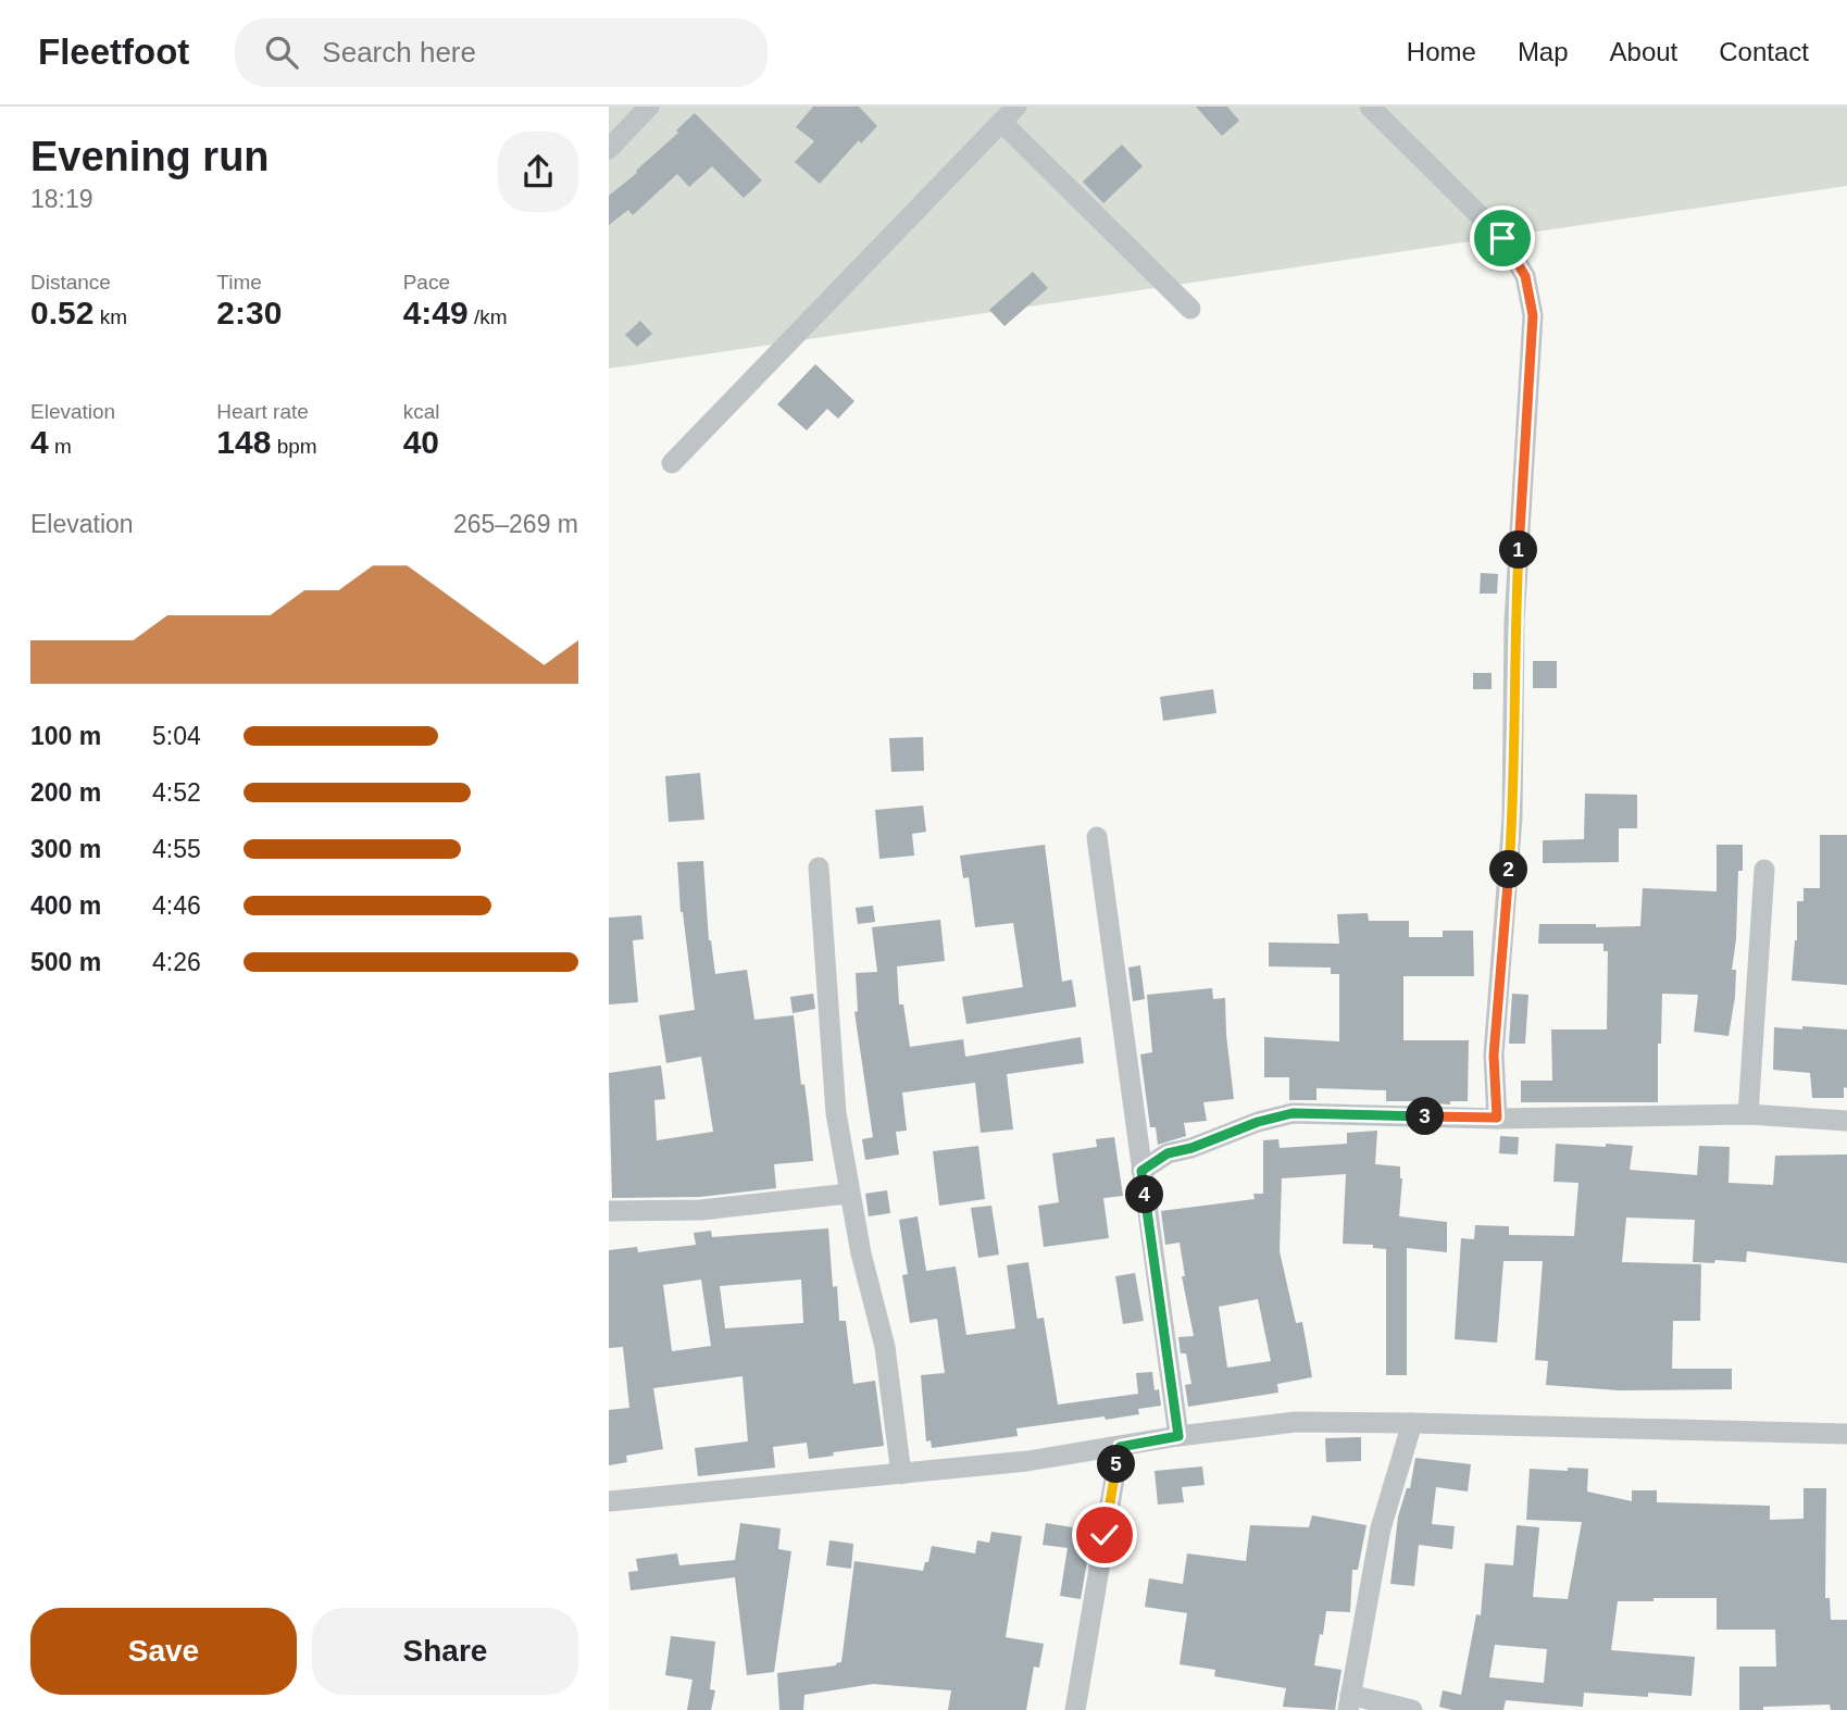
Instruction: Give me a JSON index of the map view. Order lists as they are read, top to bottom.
{
  "page": {
    "header": "Fleetfoot",
    "search": "Search here",
    "nav": [
      "Home",
      "Map",
      "About",
      "Contact"
    ],
    "heading": ["Evening run", "18:19"],
    "stats": [
      ["Distance", "0.52 km"],
      ["Time", "2:30"],
      ["Pace", "4:49 /km"],
      ["Elevation", "4 m"],
      ["Heart rate", "148 bpm"],
      ["kcal", "40"]
    ],
    "chart": ["Elevation", "265–269 m"],
    "pins": [
      "1",
      "2",
      "3",
      "4",
      "5"
    ],
    "list": [
      {
        "name": "100 m",
        "note": "5:04"
      },
      {
        "name": "200 m",
        "note": "4:52"
      },
      {
        "name": "300 m",
        "note": "4:55"
      },
      {
        "name": "400 m",
        "note": "4:46"
      },
      {
        "name": "500 m",
        "note": "4:26"
      }
    ],
    "buttons": ["Save", "Share"]
  }
}
